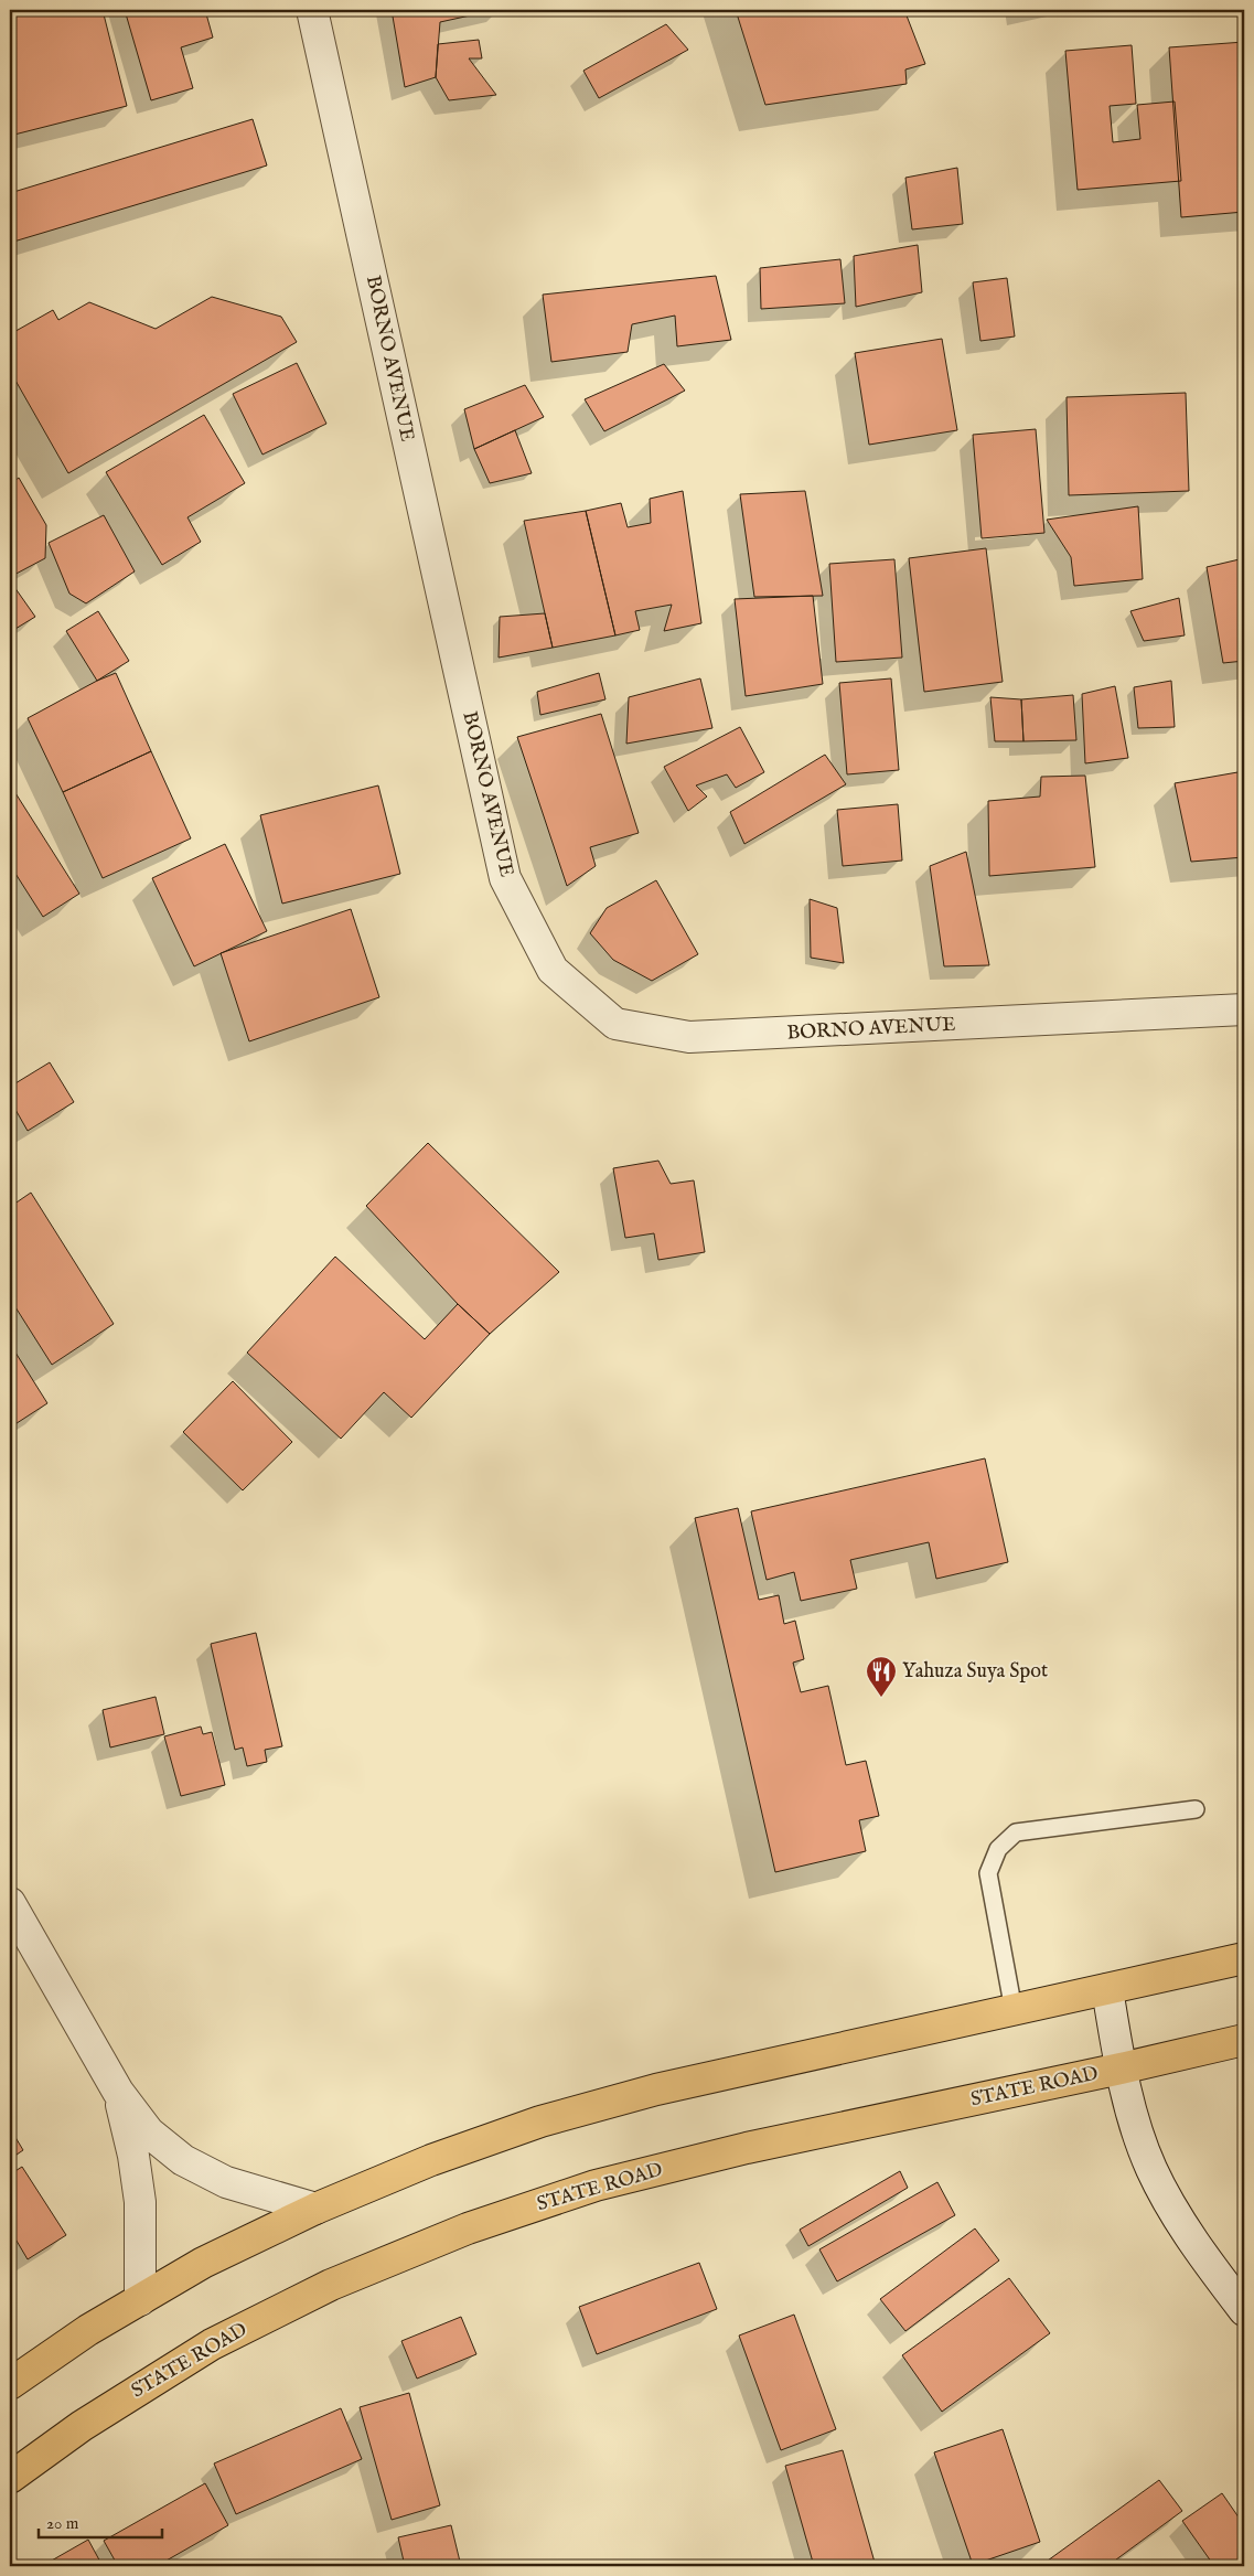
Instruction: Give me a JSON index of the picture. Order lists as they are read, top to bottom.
{
  "streets": {
    "main road": ["STATE ROAD"],
    "street": ["BORNO AVENUE"]
  },
  "places": {
    "restaurant": ["Yahuza Suya Spot"]
  },
  "scale_bar": "20 m"
}
